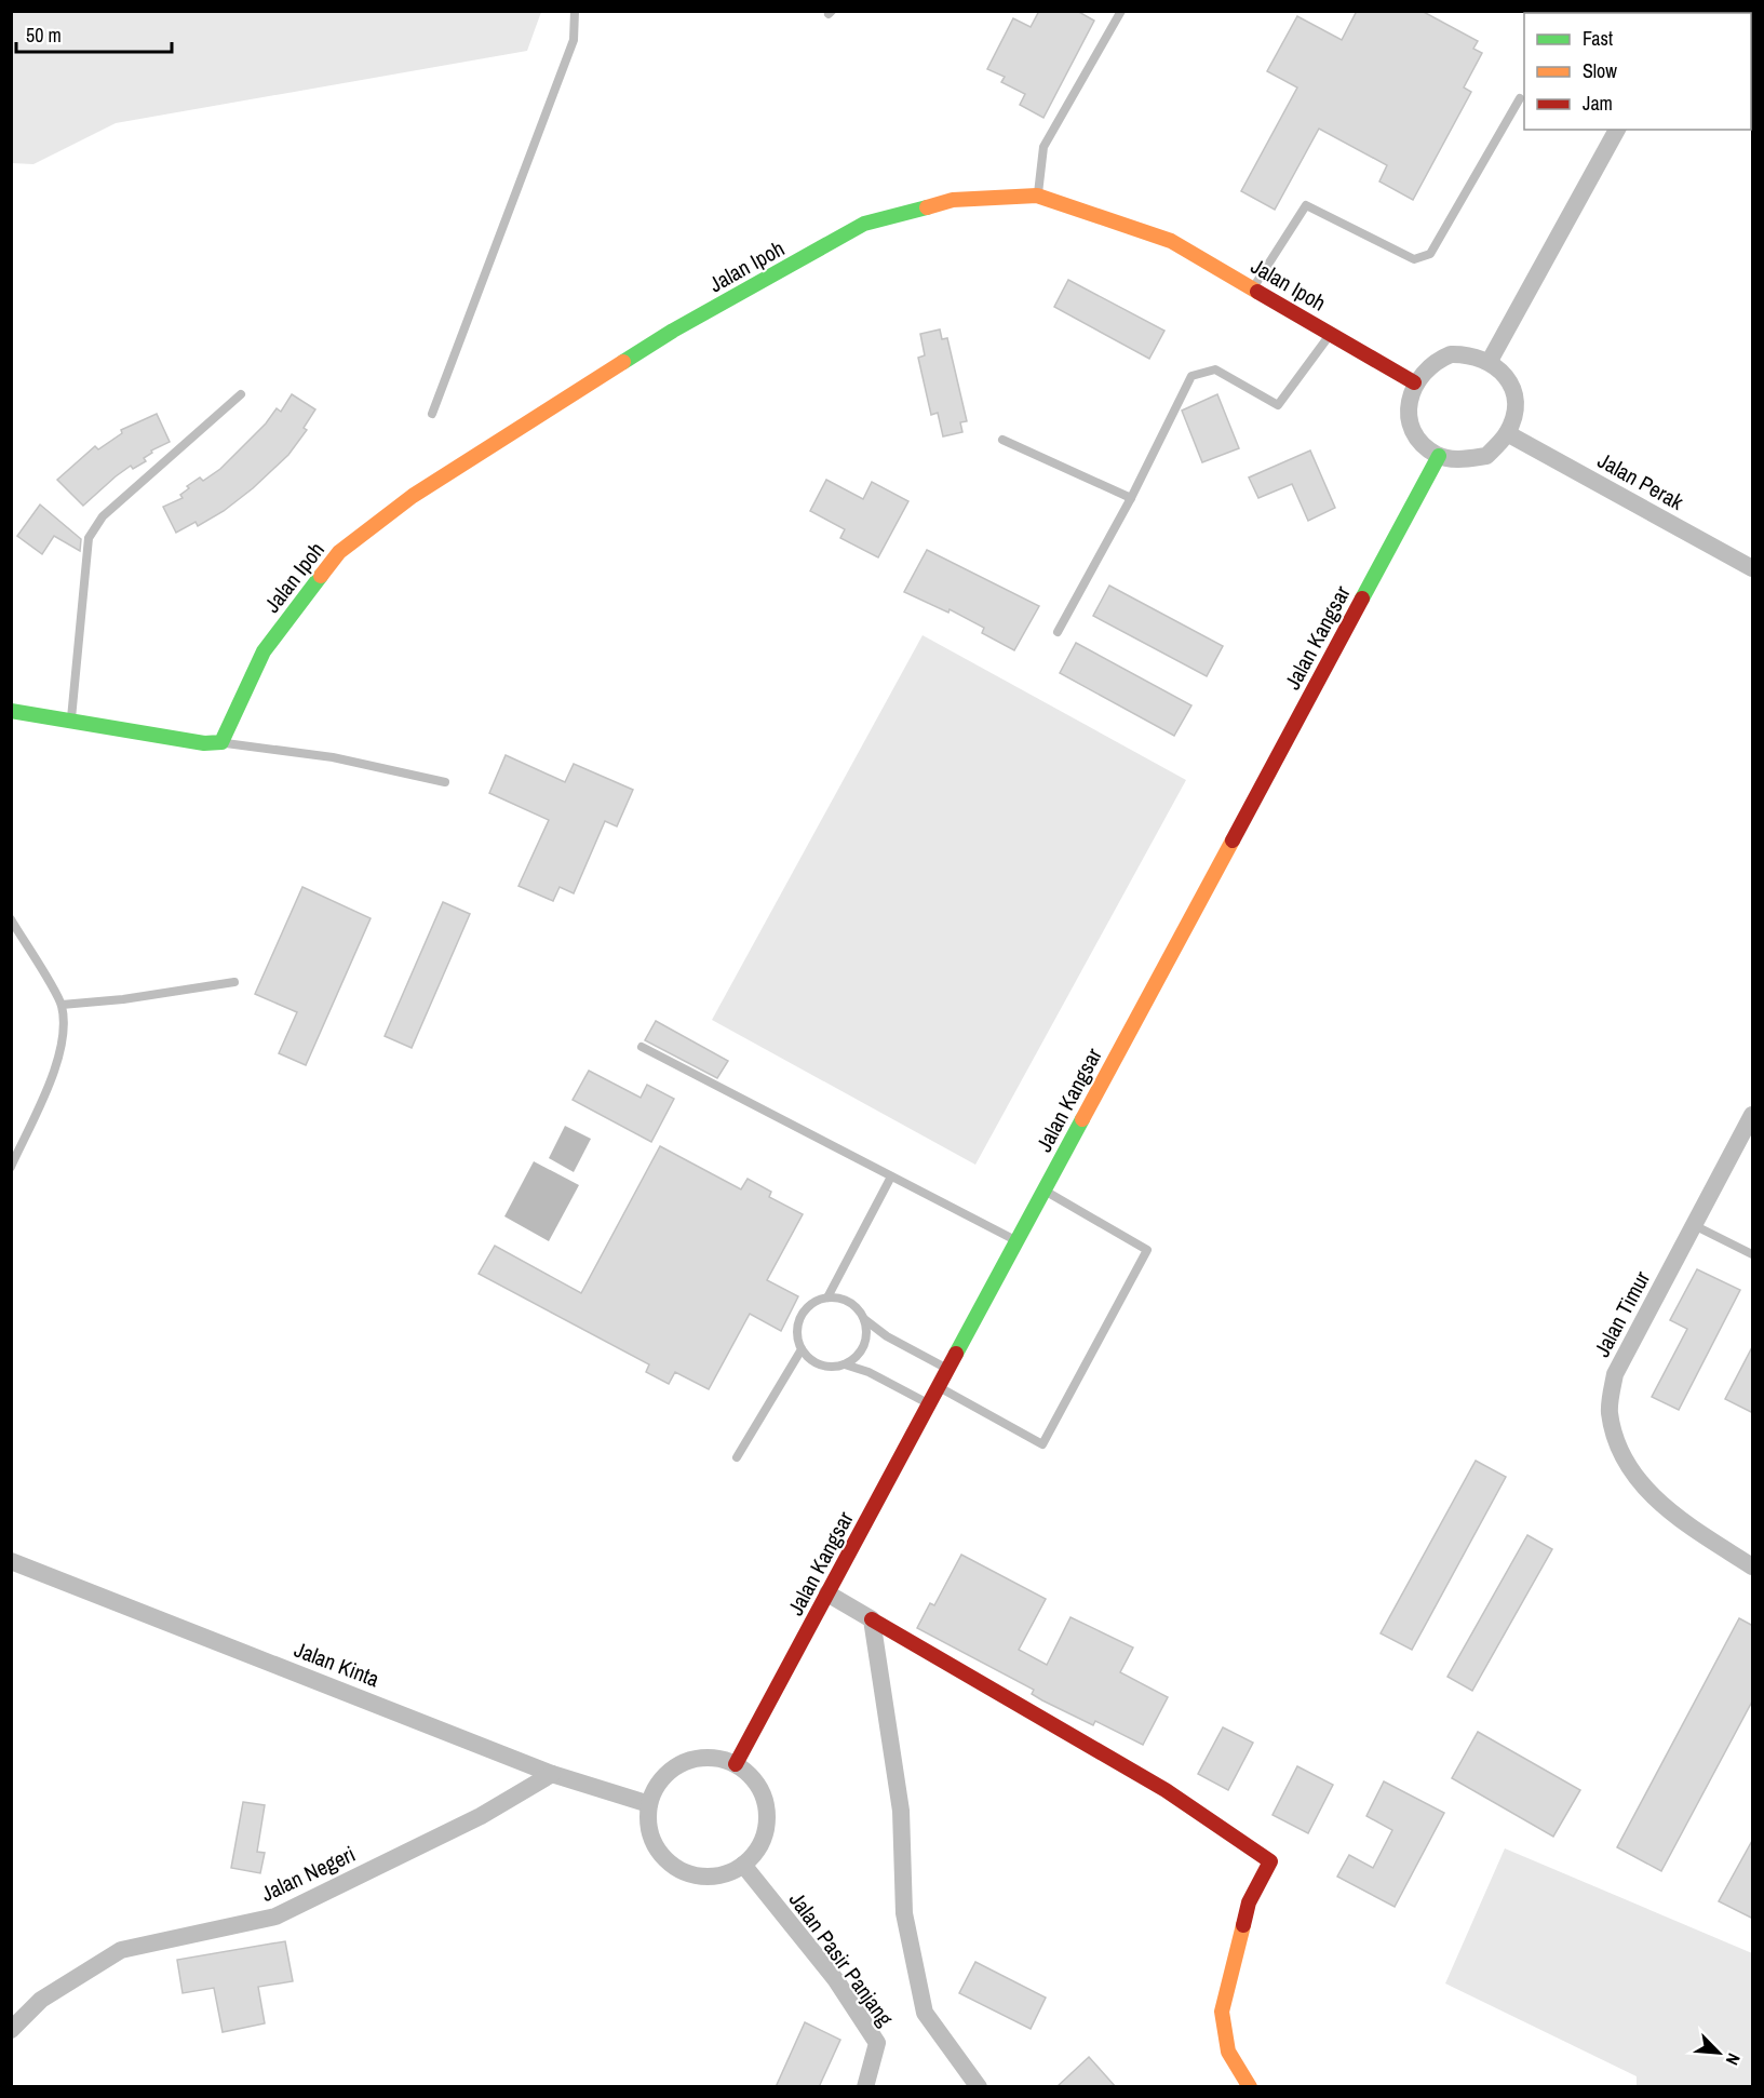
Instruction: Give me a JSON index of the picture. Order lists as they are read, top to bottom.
{
  "streets": {
    "street": [
      "Jalan Ipoh",
      "Jalan Perak",
      "Jalan Kangsar",
      "Jalan Timur",
      "Jalan Kinta",
      "Jalan Negeri",
      "Jalan Pasir Panjang"
    ]
  },
  "crossings": [
    ["Jalan Ipoh", "Jalan Perak"],
    ["Jalan Ipoh", "Jalan Kangsar"],
    ["Jalan Perak", "Jalan Kangsar"],
    ["Jalan Kangsar", "Jalan Kinta"],
    ["Jalan Kangsar", "Jalan Pasir Panjang"],
    ["Jalan Kinta", "Jalan Negeri"],
    ["Jalan Kinta", "Jalan Pasir Panjang"]
  ],
  "legend": ["Fast", "Slow", "Jam"],
  "scale_bar": "50 m",
  "north": "bottom right"
}
